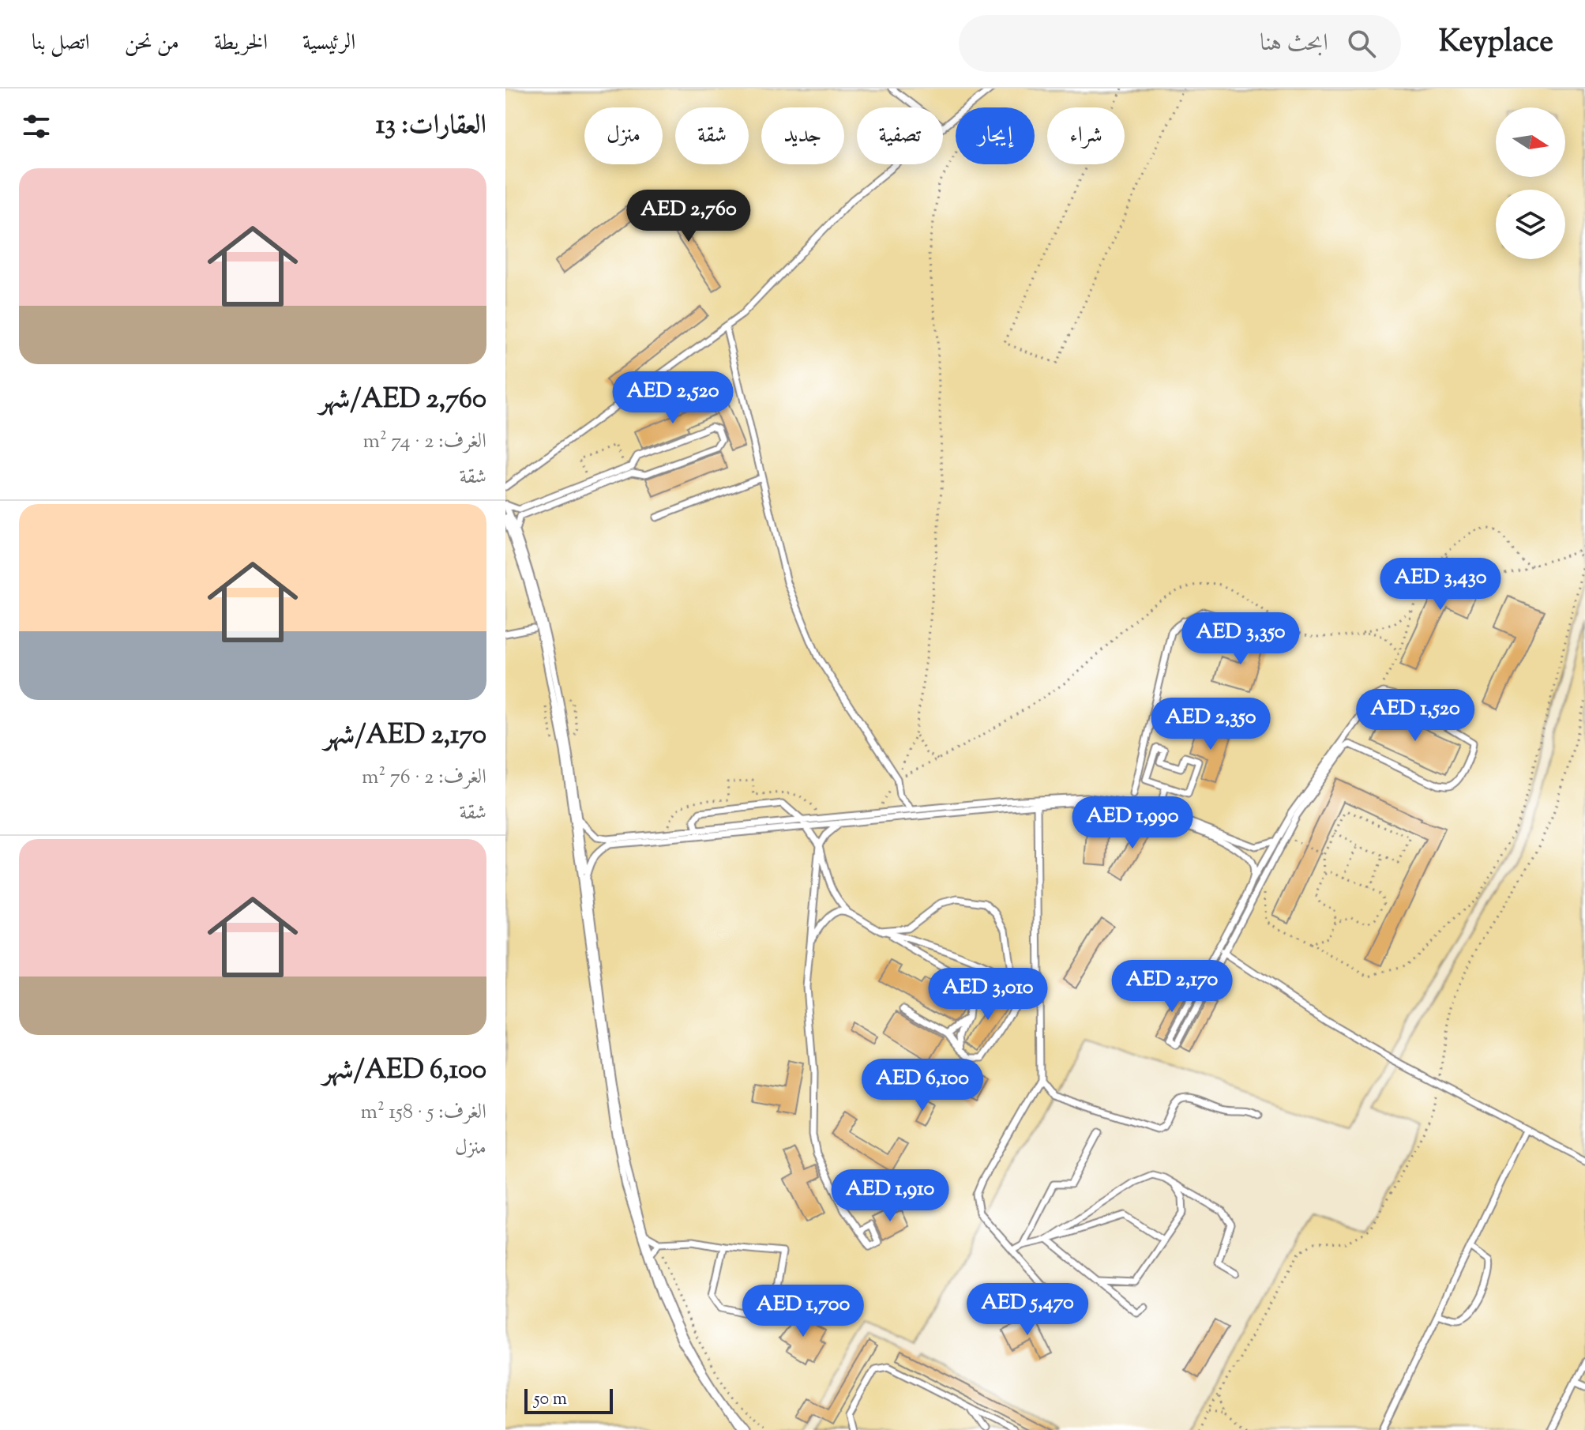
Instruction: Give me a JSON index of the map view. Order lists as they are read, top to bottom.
{
  "scale_bar": "50 m",
  "north": "right",
  "page": {
    "header": "Keyplace",
    "search": "ابحث هنا",
    "nav": [
      "الرئيسية",
      "الخريطة",
      "من نحن",
      "اتصل بنا"
    ],
    "heading": "العقارات: 13",
    "chip": [
      "شراء",
      "إيجار",
      "تصفية",
      "جديد",
      "شقة",
      "منزل"
    ],
    "list": [
      {
        "name": "AED 2,760/شهر",
        "note": "الغرف: 2 · 74 m² · شقة"
      },
      {
        "name": "AED 2,170/شهر",
        "note": "الغرف: 2 · 76 m² · شقة"
      },
      {
        "name": "AED 6,100/شهر",
        "note": "الغرف: 5 · 158 m² · منزل"
      }
    ],
    "price": [
      "AED 2,760",
      "AED 2,520",
      "AED 3,430",
      "AED 3,350",
      "AED 1,520",
      "AED 2,350",
      "AED 1,990",
      "AED 2,170",
      "AED 3,010",
      "AED 6,100",
      "AED 1,910",
      "AED 5,470",
      "AED 1,700"
    ],
    "scale": "50 m"
  }
}
